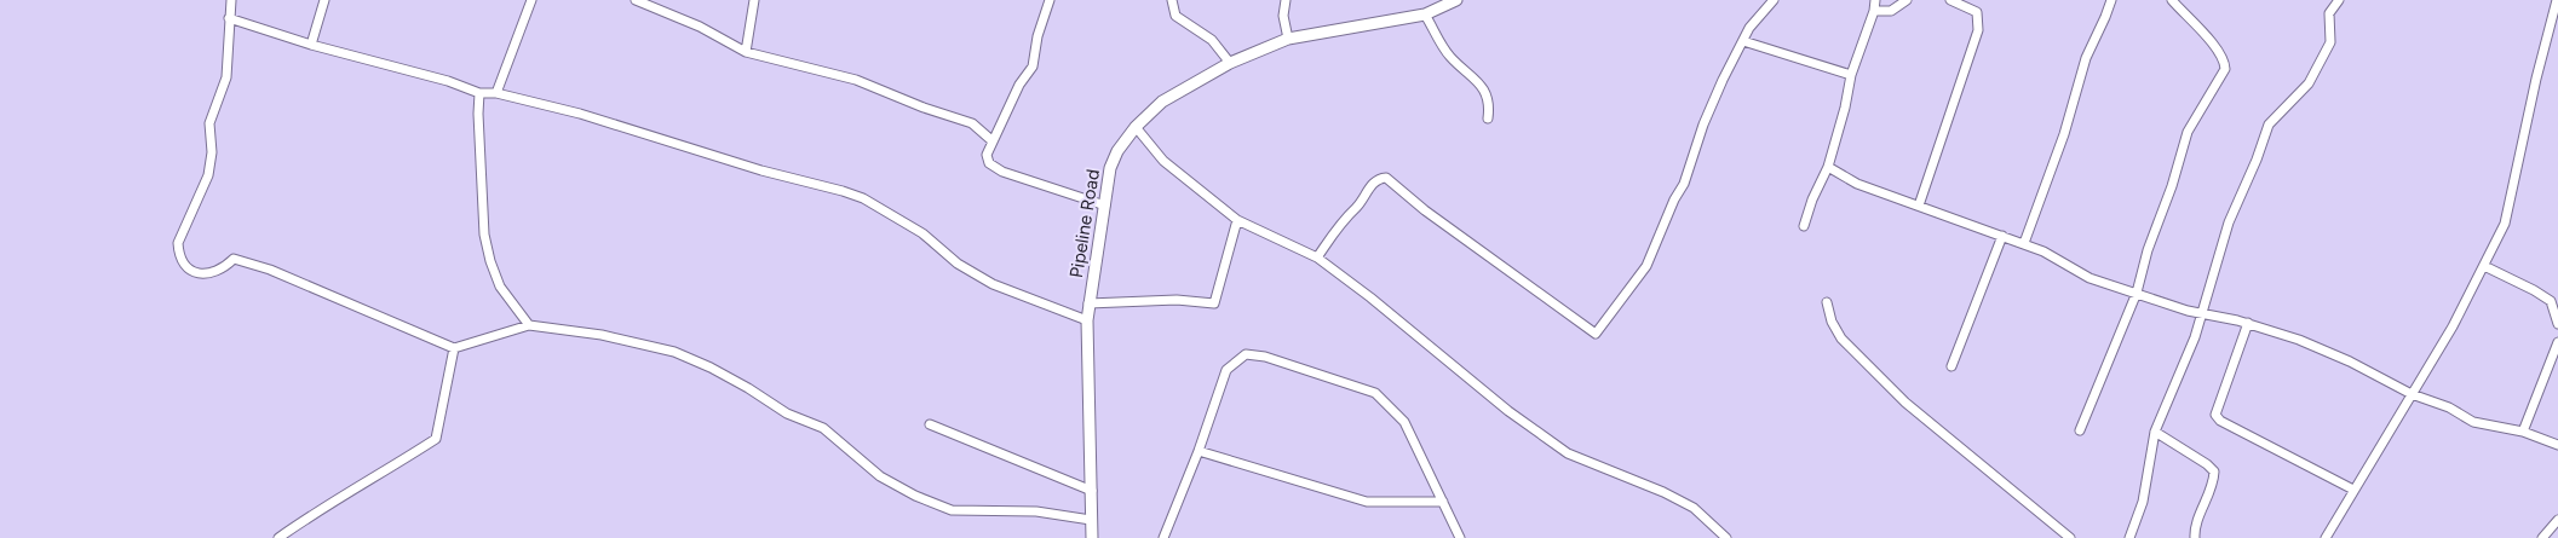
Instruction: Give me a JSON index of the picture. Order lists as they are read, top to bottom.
{
  "streets": {
    "street": ["Pipeline Road"]
  }
}
